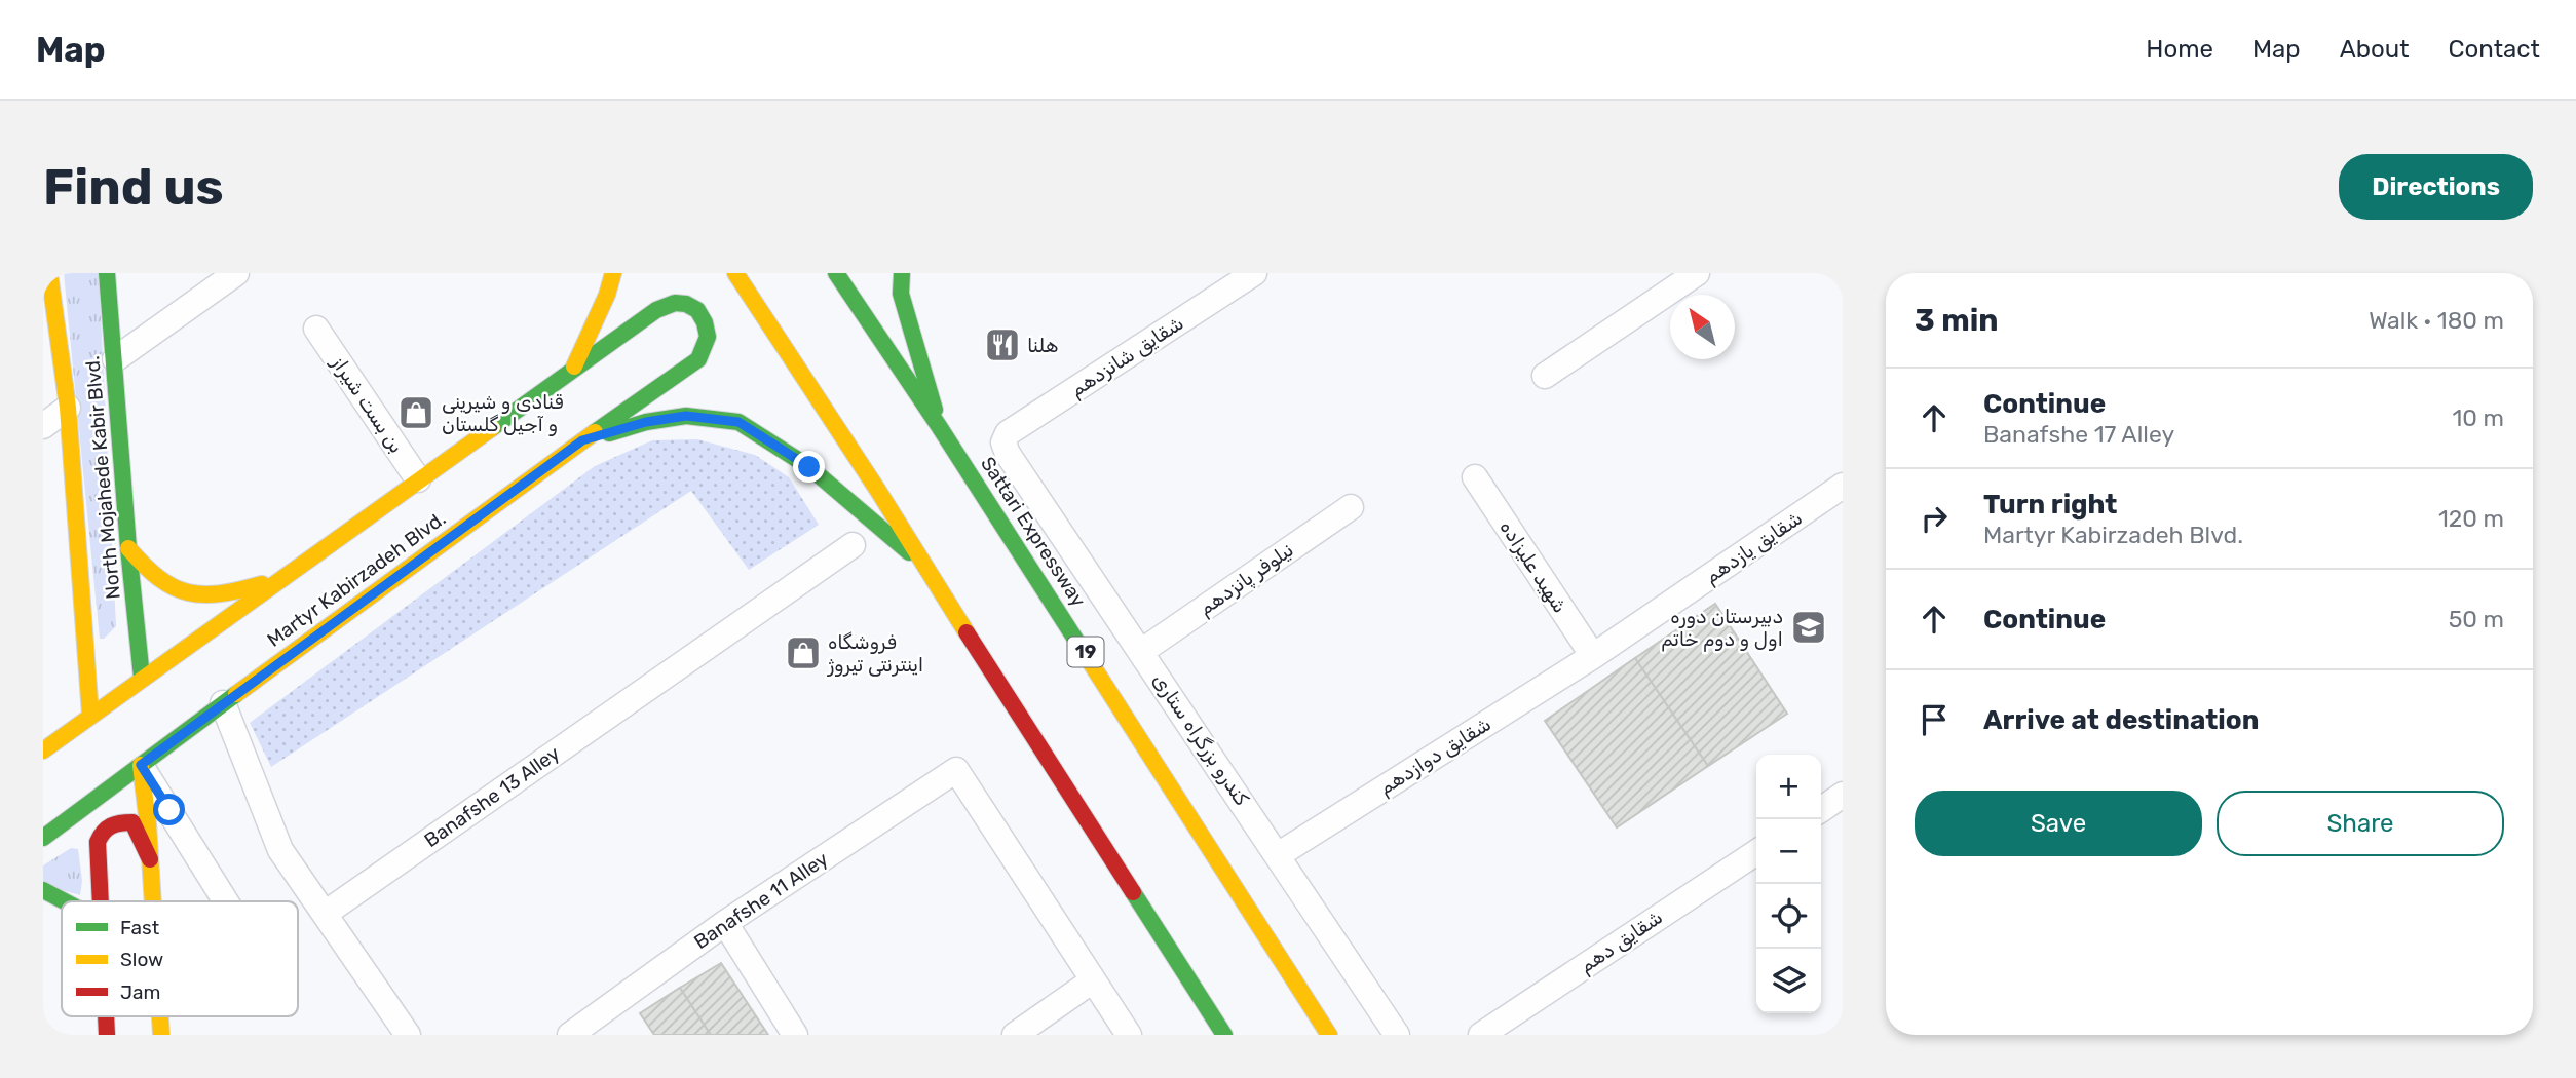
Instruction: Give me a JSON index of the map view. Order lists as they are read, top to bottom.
{
  "streets": {
    "main road": [
      "North Mojahede Kabir Blvd.",
      "Sattari Expressway",
      "Martyr Kabirzadeh Blvd.",
      "19"
    ],
    "street": [
      "شقایق شانزدهم",
      "بن بست شیراز",
      "شقایق یازدهم",
      "شهید علیزاده",
      "نیلوفر پانزدهم",
      "کندرو بزرگراه ستاری",
      "شقایق دوازدهم",
      "Banafshe 13 Alley",
      "Banafshe 11 Alley",
      "شقایق دهم"
    ]
  },
  "crossings": [
    ["شقایق شانزدهم", "کندرو بزرگراه ستاری"],
    ["شقایق یازدهم", "شهید علیزاده"],
    ["شقایق یازدهم", "شقایق دوازدهم"],
    ["شهید علیزاده", "شقایق دوازدهم"],
    ["نیلوفر پانزدهم", "کندرو بزرگراه ستاری"],
    ["کندرو بزرگراه ستاری", "شقایق دوازدهم"]
  ],
  "places": {
    "restaurant": ["هلنا"],
    "shop": ["قنادی و شیرینی و آجیل گلستان", "فروشگاه اینترنتی تیروژ"],
    "school or university": ["دبیرستان دوره اول و دوم خاتم"]
  },
  "legend": ["Fast", "Slow", "Jam"],
  "north": "top left",
  "page": {
    "header": "Map",
    "nav": [
      "Home",
      "Map",
      "About",
      "Contact"
    ],
    "buttons": [
      "Directions",
      ["Save", "Share"]
    ],
    "title": "Find us",
    "heading": ["3 min", "Walk · 180 m"],
    "list": [
      ["Continue", "Banafshe 17 Alley", "10 m"],
      ["Turn right", "Martyr Kabirzadeh Blvd.", "120 m"],
      ["Continue", "50 m"],
      "Arrive at destination"
    ],
    "map_buttons": ["+", "−"]
  }
}
